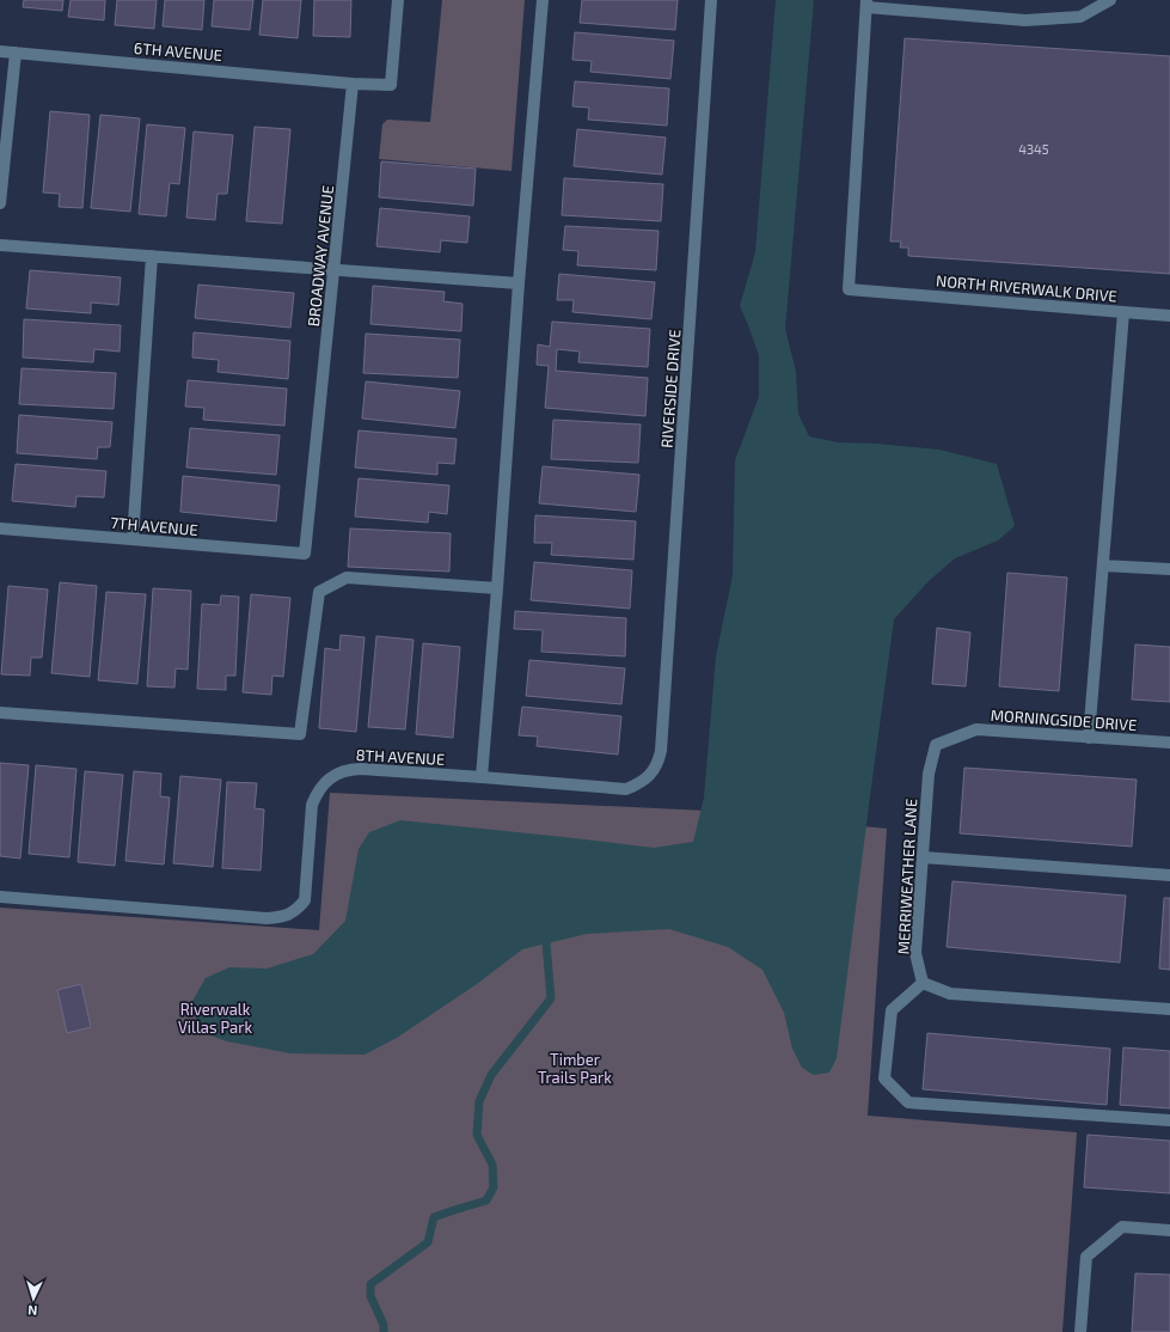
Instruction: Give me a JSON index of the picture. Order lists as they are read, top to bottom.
{
  "streets": {
    "street": [
      "6TH AVENUE",
      "BROADWAY AVENUE",
      "NORTH RIVERWALK DRIVE",
      "RIVERSIDE DRIVE",
      "7TH AVENUE",
      "MORNINGSIDE DRIVE",
      "8TH AVENUE",
      "MERRIWEATHER LANE"
    ]
  },
  "crossings": [
    ["6TH AVENUE", "BROADWAY AVENUE"],
    ["BROADWAY AVENUE", "7TH AVENUE"],
    ["NORTH RIVERWALK DRIVE", "MORNINGSIDE DRIVE"],
    ["RIVERSIDE DRIVE", "8TH AVENUE"],
    ["MORNINGSIDE DRIVE", "MERRIWEATHER LANE"]
  ],
  "parks": ["Riverwalk Villas Park", "Timber Trails Park"],
  "house_numbers": ["4345"],
  "north": "bottom"
}
